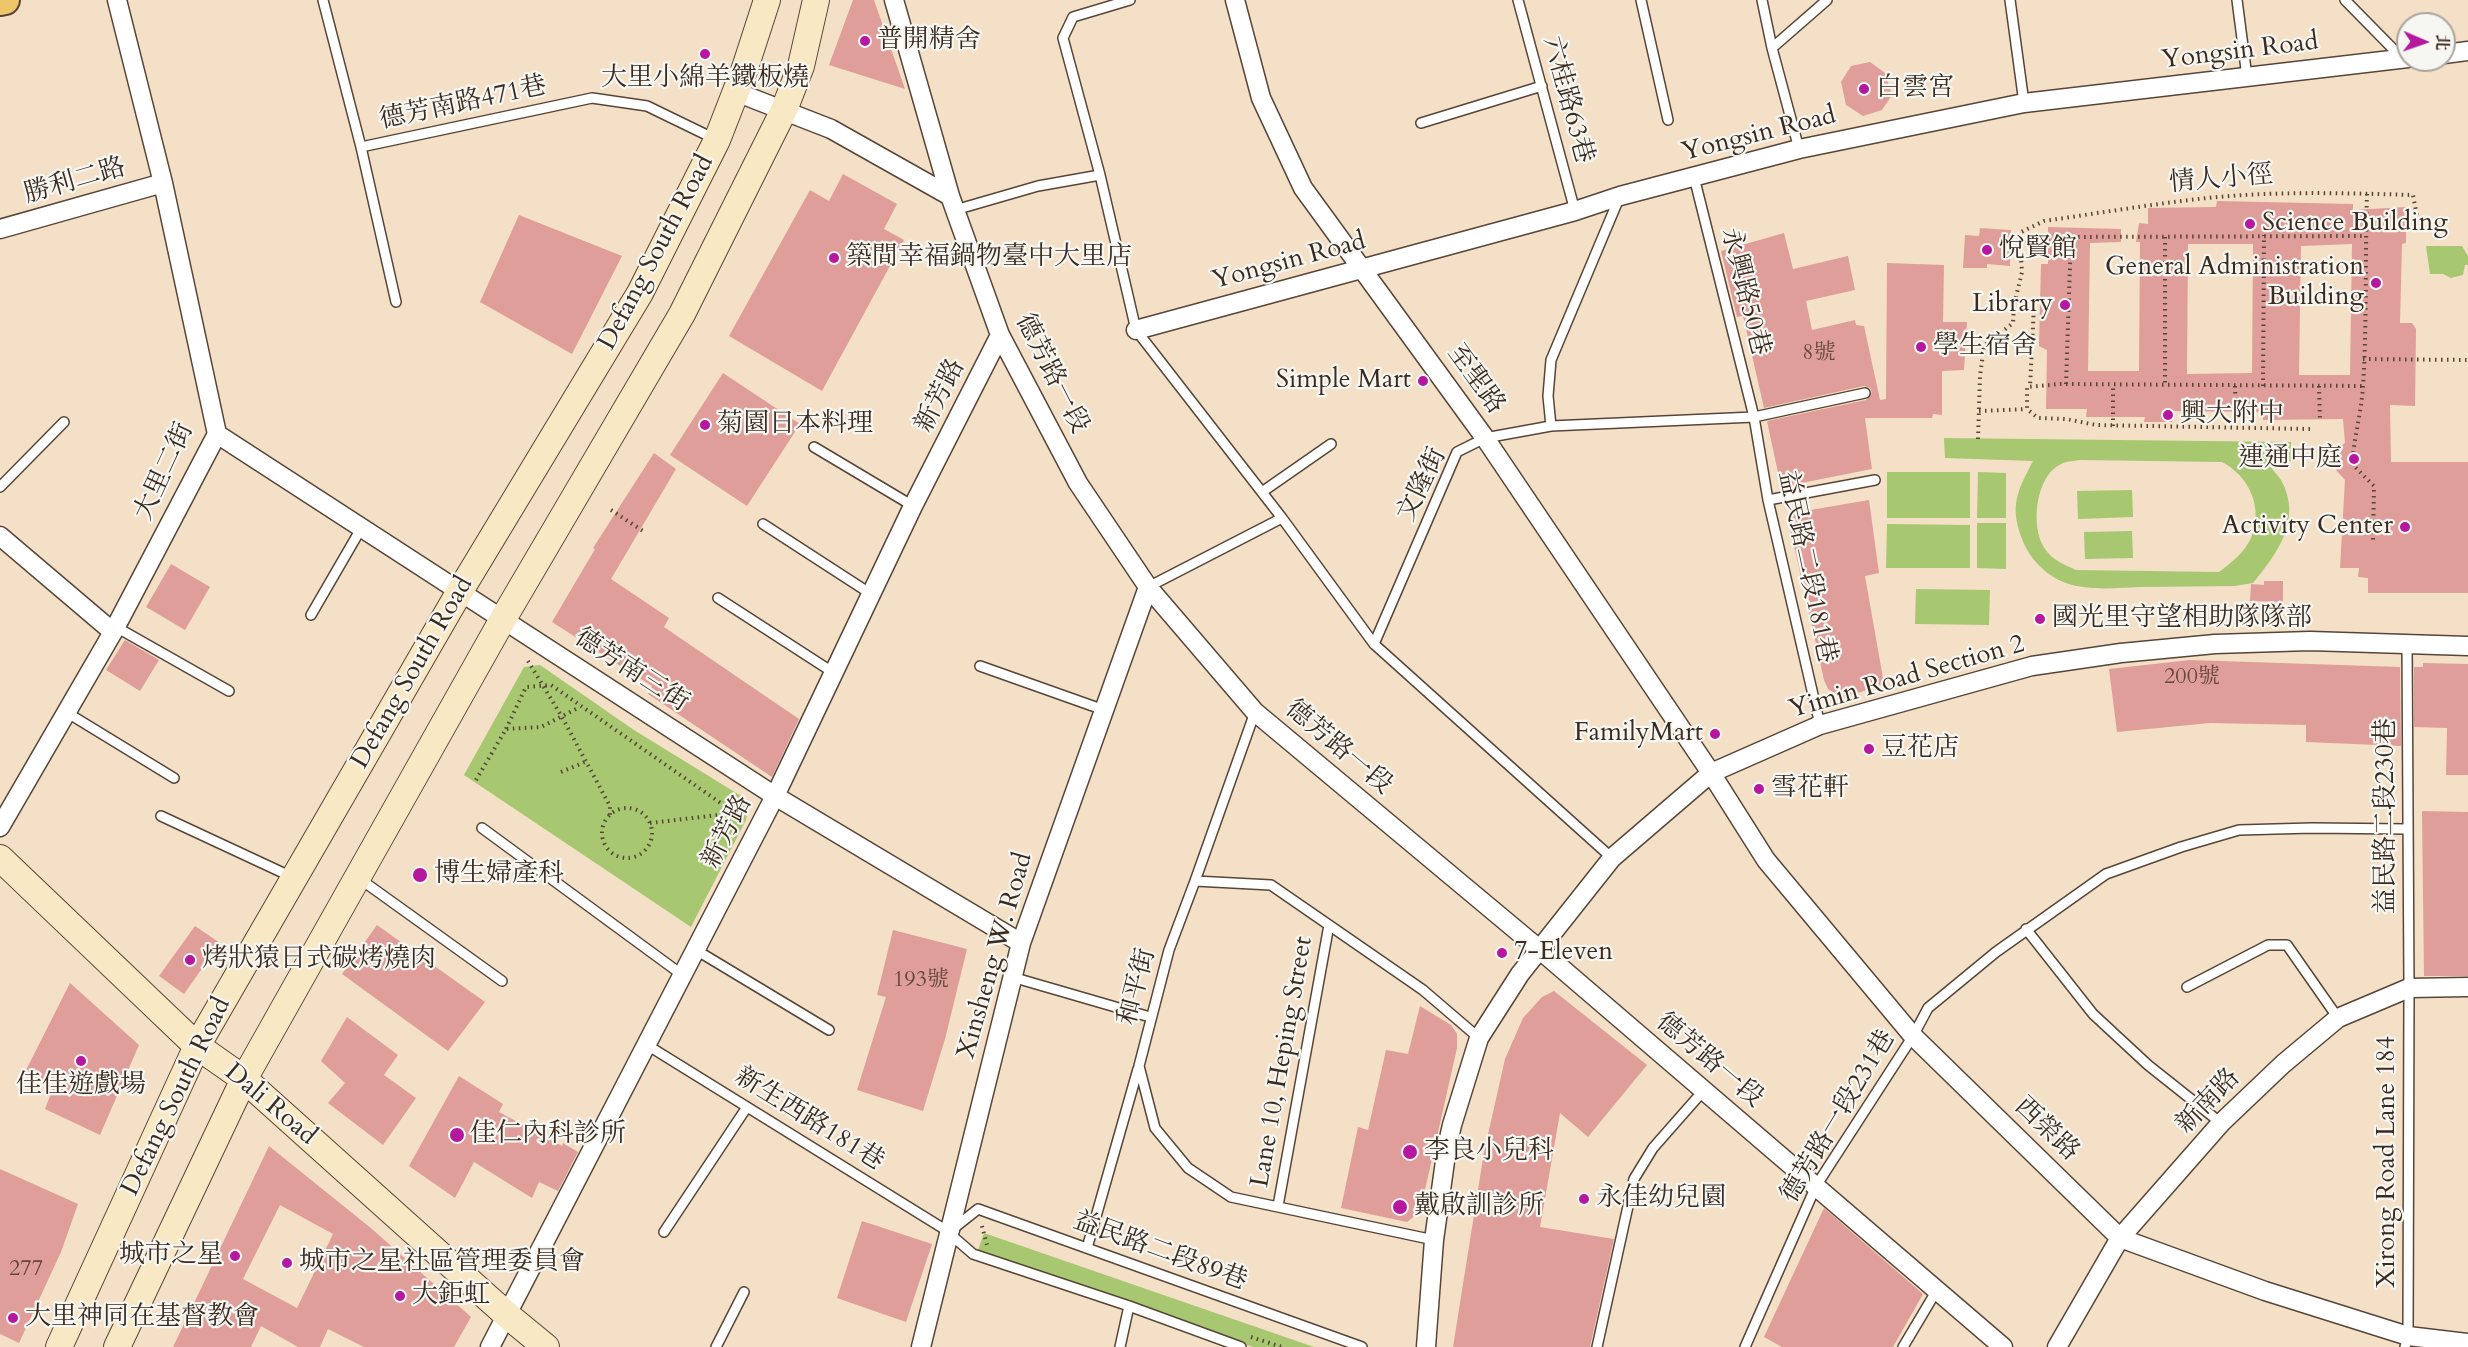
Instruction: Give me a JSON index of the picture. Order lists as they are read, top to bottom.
{
  "streets": {
    "street": [
      "Yongsin Road",
      "勝利二路",
      "Defang South Road",
      "德芳路一段",
      "至聖路",
      "新芳路",
      "大里二街",
      "德芳南三街",
      "Yimin Road Section 2",
      "Xinsheng W. Road",
      "新南路",
      "Dali Road",
      "西榮路"
    ],
    "lane": [
      "六桂路63巷",
      "德芳南路471巷",
      "永興路50巷",
      "文隆街",
      "益民路二段181巷",
      "益民路二段230巷",
      "和平街",
      "Lane 10, Heping Street",
      "德芳路一段231巷",
      "新生西路181巷",
      "Xirong Road Lane 184",
      "益民路二段89巷"
    ],
    "path": ["情人小徑"]
  },
  "crossings": [
    ["Yongsin Road", "六桂路63巷"],
    ["Yongsin Road", "永興路50巷"],
    ["Yongsin Road", "至聖路"],
    ["德芳南路471巷", "Defang South Road"],
    ["勝利二路", "大里二街"],
    ["Defang South Road", "德芳南三街"],
    ["Defang South Road", "Dali Road"],
    ["永興路50巷", "文隆街"],
    ["永興路50巷", "益民路二段181巷"],
    ["德芳路一段", "新芳路"],
    ["德芳路一段", "Yimin Road Section 2"],
    ["德芳路一段", "Xinsheng W. Road"],
    ["德芳路一段", "和平街"],
    ["德芳路一段", "德芳路一段231巷"],
    ["至聖路", "文隆街"],
    ["至聖路", "Yimin Road Section 2"],
    ["至聖路", "西榮路"],
    ["新芳路", "德芳南三街"],
    ["新芳路", "Dali Road"],
    ["新芳路", "新生西路181巷"],
    ["大里二街", "德芳南三街"],
    ["文隆街", "益民路二段181巷"],
    ["益民路二段181巷", "Yimin Road Section 2"],
    ["德芳南三街", "Xinsheng W. Road"],
    ["Yimin Road Section 2", "益民路二段230巷"],
    ["Yimin Road Section 2", "和平街"],
    ["Yimin Road Section 2", "西榮路"],
    ["益民路二段230巷", "新南路"],
    ["益民路二段230巷", "Xirong Road Lane 184"],
    ["Xinsheng W. Road", "新生西路181巷"],
    ["Xinsheng W. Road", "益民路二段89巷"],
    ["和平街", "Lane 10, Heping Street"],
    ["新南路", "西榮路"],
    ["新南路", "Xirong Road Lane 184"],
    ["德芳路一段231巷", "西榮路"],
    ["新生西路181巷", "益民路二段89巷"],
    ["西榮路", "Xirong Road Lane 184"]
  ],
  "places": [
    "普開精舍",
    "大里小綿羊鐵板燒",
    "白雲宮",
    "Science Building",
    "悅賢館",
    "築間幸福鍋物臺中大里店",
    "General Administration Building",
    "Library",
    "學生宿舍",
    "Simple Mart",
    "興大附中",
    "菊園日本料理",
    "連通中庭",
    "Activity Center",
    "國光里守望相助隊隊部",
    "FamilyMart",
    "豆花店",
    "雪花軒",
    "博生婦產科",
    "7-Eleven",
    "烤狀猿日式碳烤燒肉",
    "佳佳遊戲場",
    "佳仁內科診所",
    "李良小兒科",
    "永佳幼兒園",
    "戴啟訓診所",
    "城市之星",
    "城市之星社區管理委員會",
    "大鉅虹",
    "大里神同在基督教會"
  ],
  "house_numbers": [
    "8號",
    "200號",
    "193號",
    "277"
  ],
  "north": "right"
}
